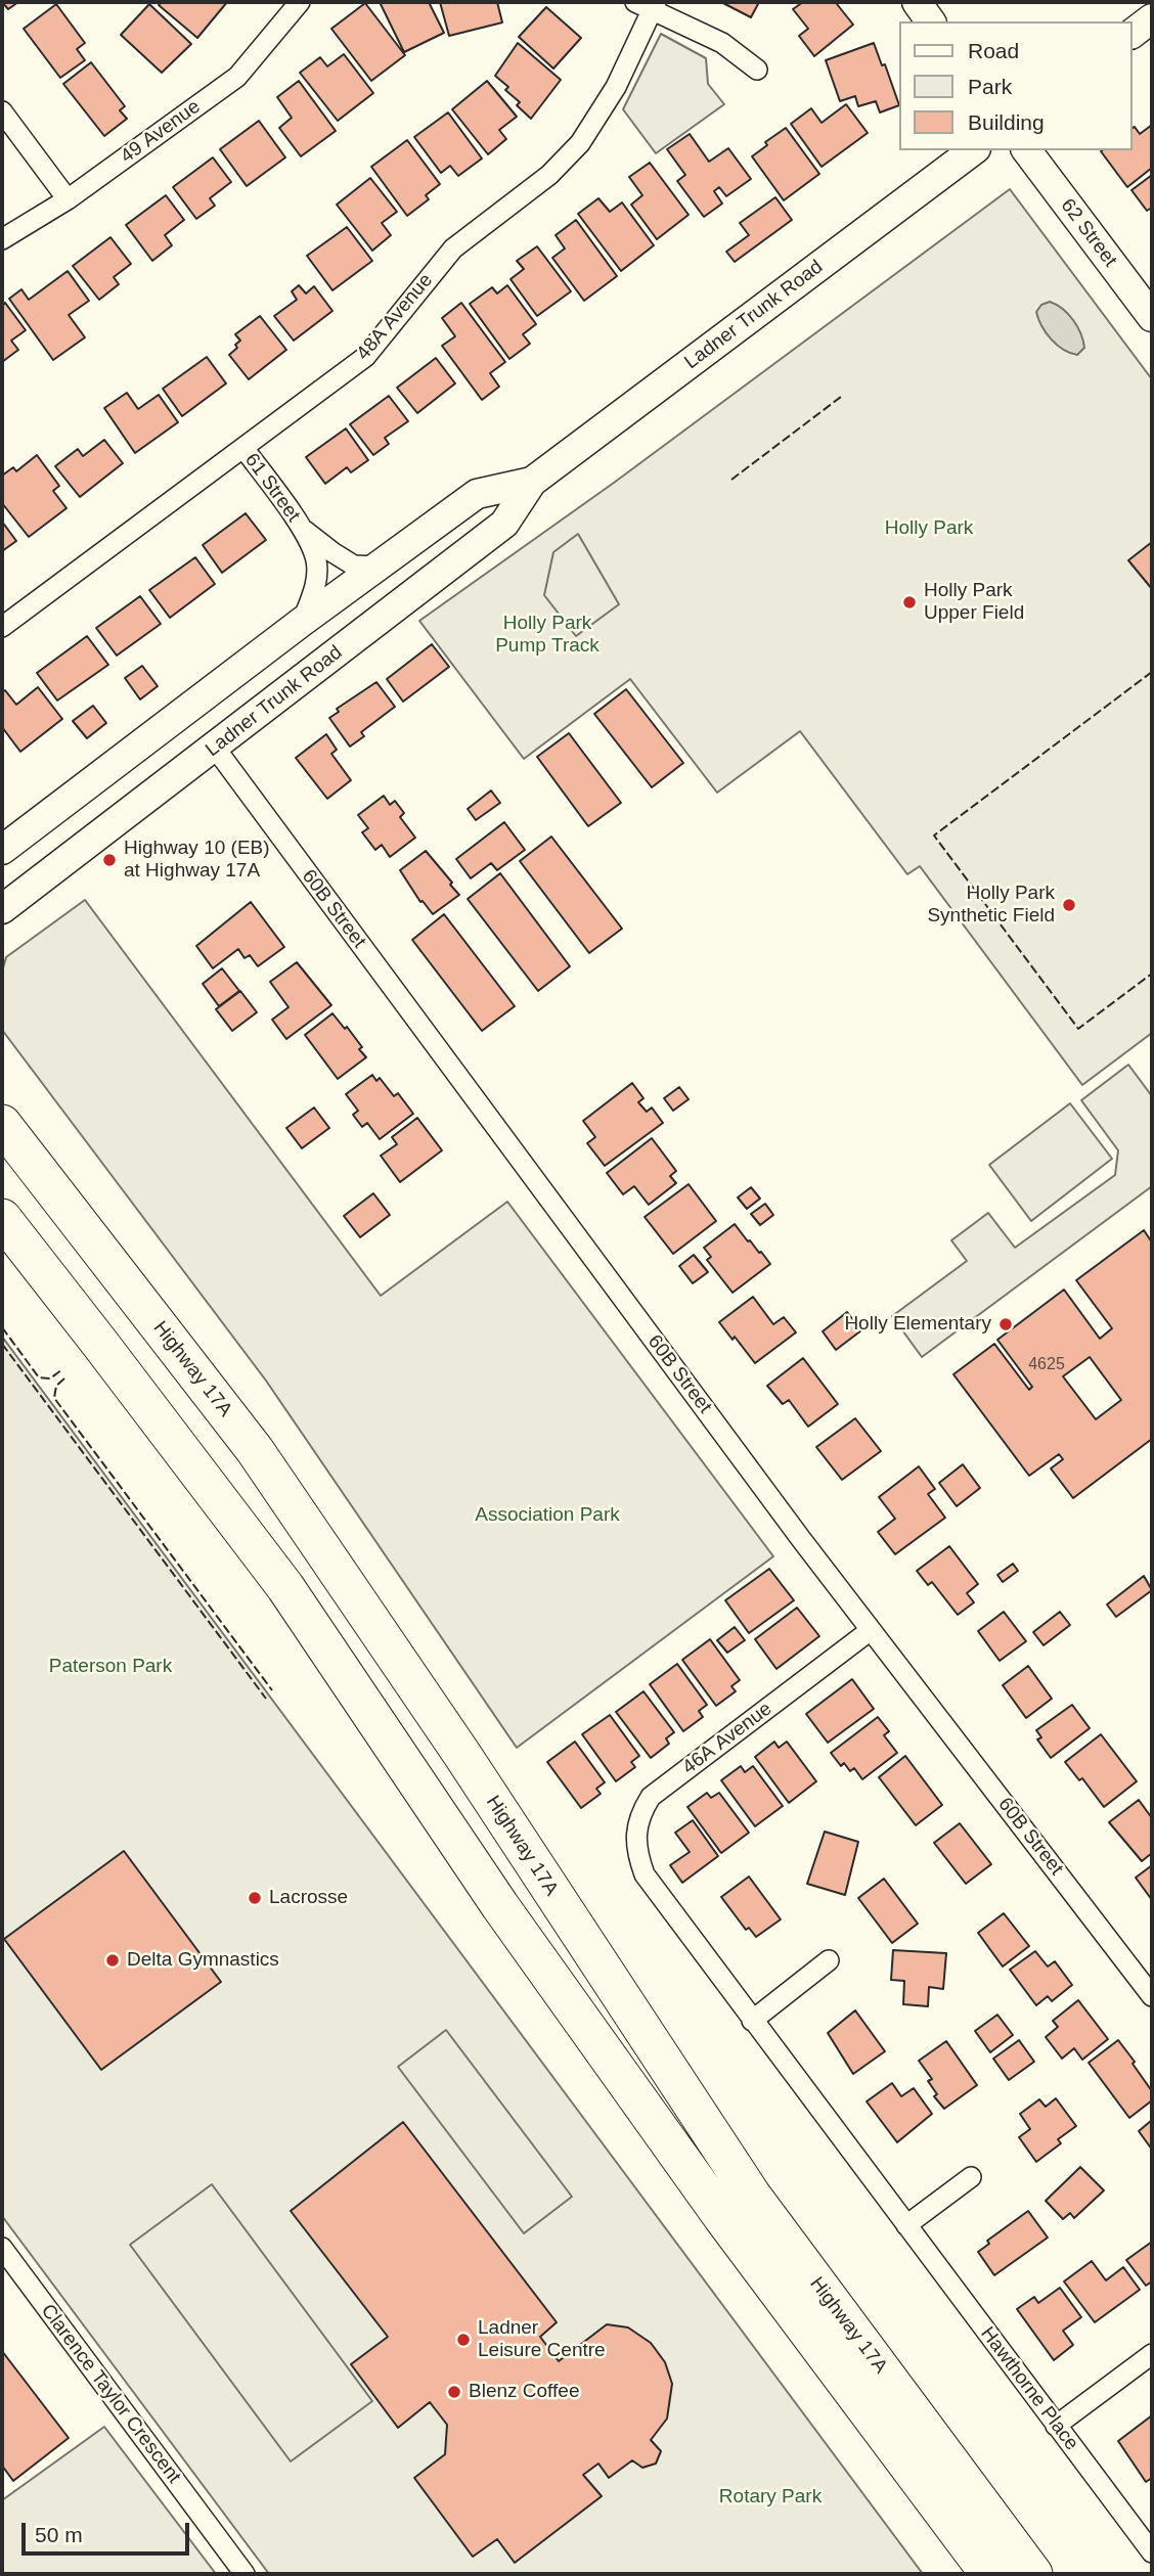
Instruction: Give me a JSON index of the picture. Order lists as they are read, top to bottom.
{
  "streets": {
    "highway": ["Highway 17A"],
    "main road": ["62 Street", "Ladner Trunk Road"],
    "street": [
      "49 Avenue",
      "48A Avenue",
      "61 Street",
      "60B Street",
      "46A Avenue",
      "Hawthorne Place",
      "Clarence Taylor Crescent"
    ]
  },
  "crossings": [
    ["Ladner Trunk Road", "61 Street"],
    ["Ladner Trunk Road", "60B Street"],
    ["48A Avenue", "61 Street"],
    ["60B Street", "46A Avenue"],
    ["46A Avenue", "Hawthorne Place"]
  ],
  "parks": [
    "Holly Park",
    "Holly Park Pump Track",
    "Association Park",
    "Paterson Park",
    "Rotary Park"
  ],
  "places": [
    "Holly Park Upper Field",
    "Highway 10 (EB) at Highway 17A",
    "Holly Park Synthetic Field",
    "Holly Elementary",
    "Lacrosse",
    "Delta Gymnastics",
    "Ladner Leisure Centre",
    "Blenz Coffee"
  ],
  "house_numbers": ["4625"],
  "legend": ["Road", "Park", "Building"],
  "scale_bar": "50 m"
}
